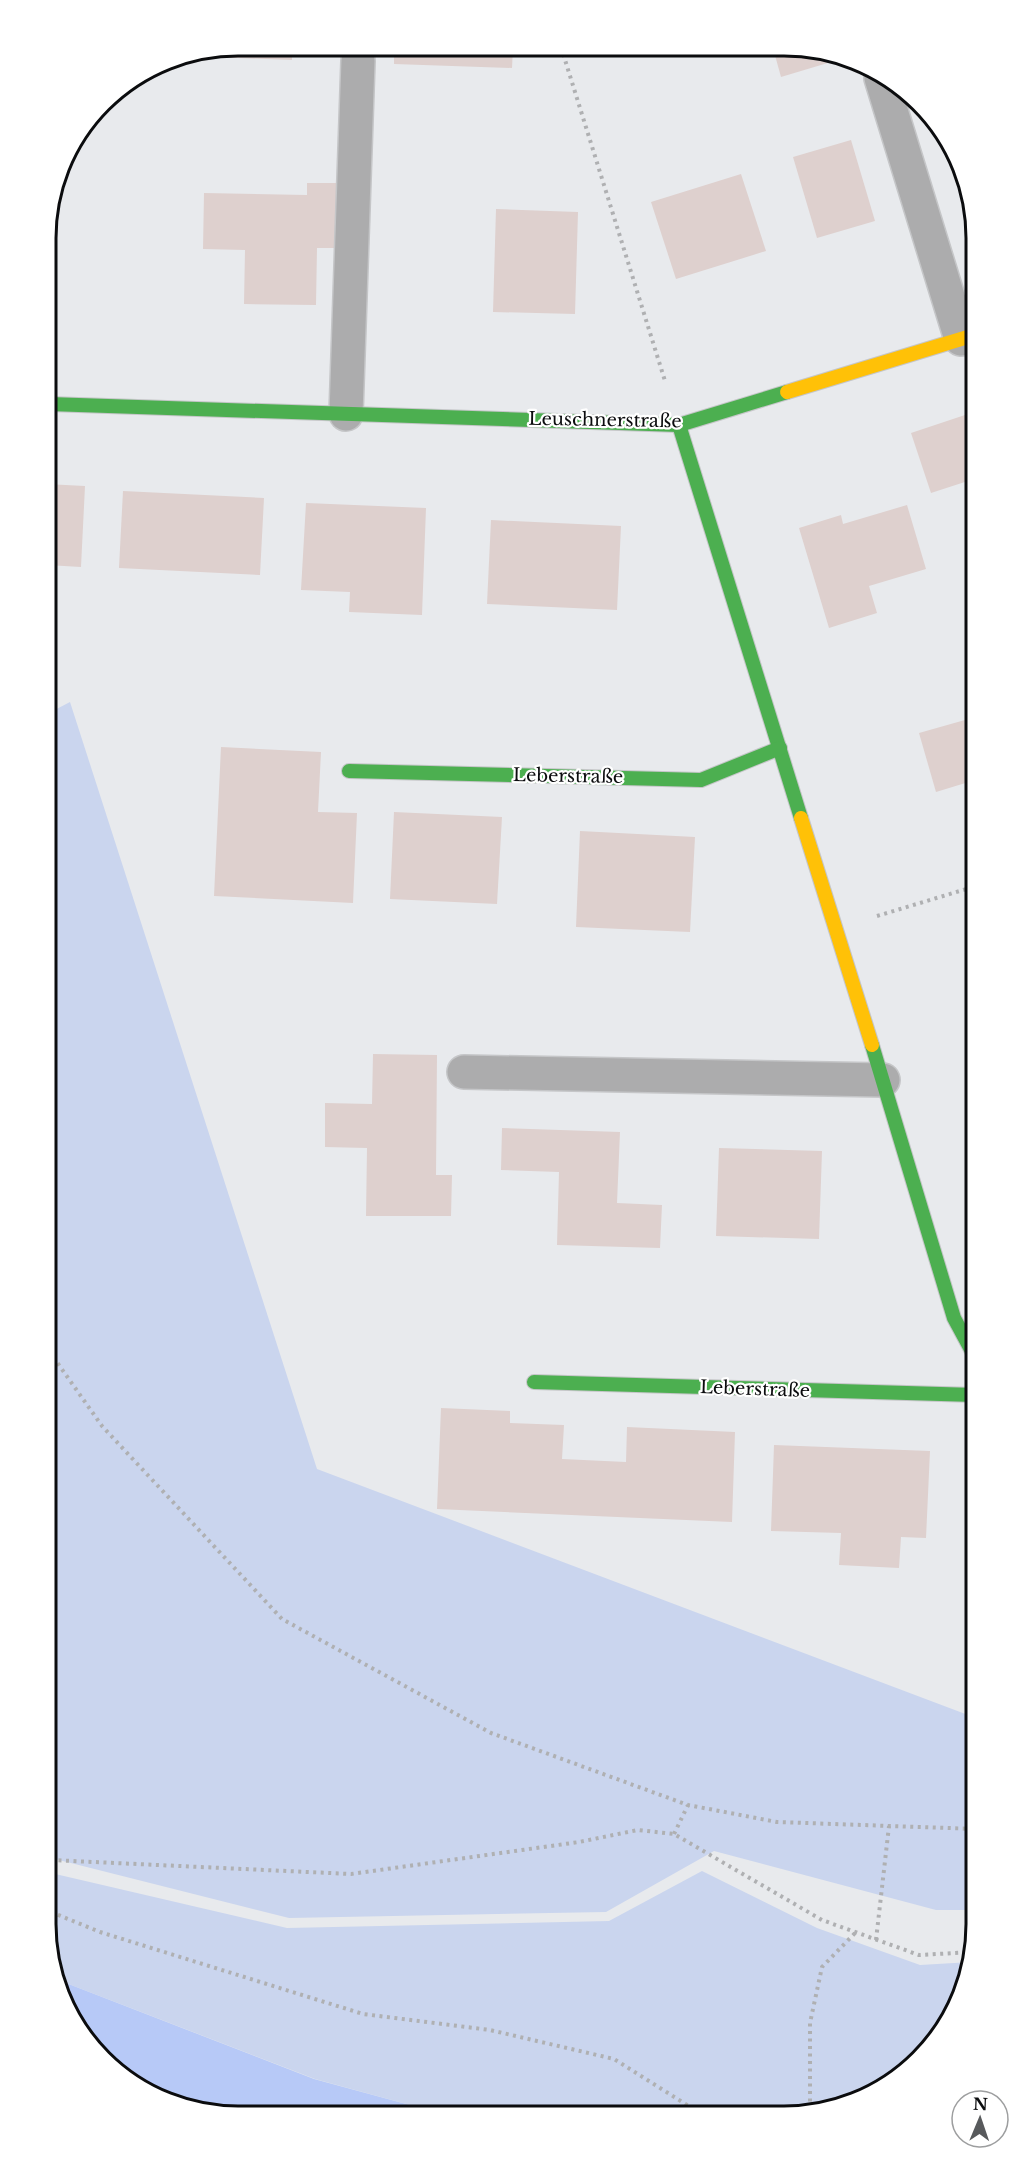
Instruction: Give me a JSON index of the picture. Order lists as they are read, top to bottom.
{
  "streets": {
    "street": ["Leuschnerstraße", "Leberstraße"]
  },
  "north": "top"
}
